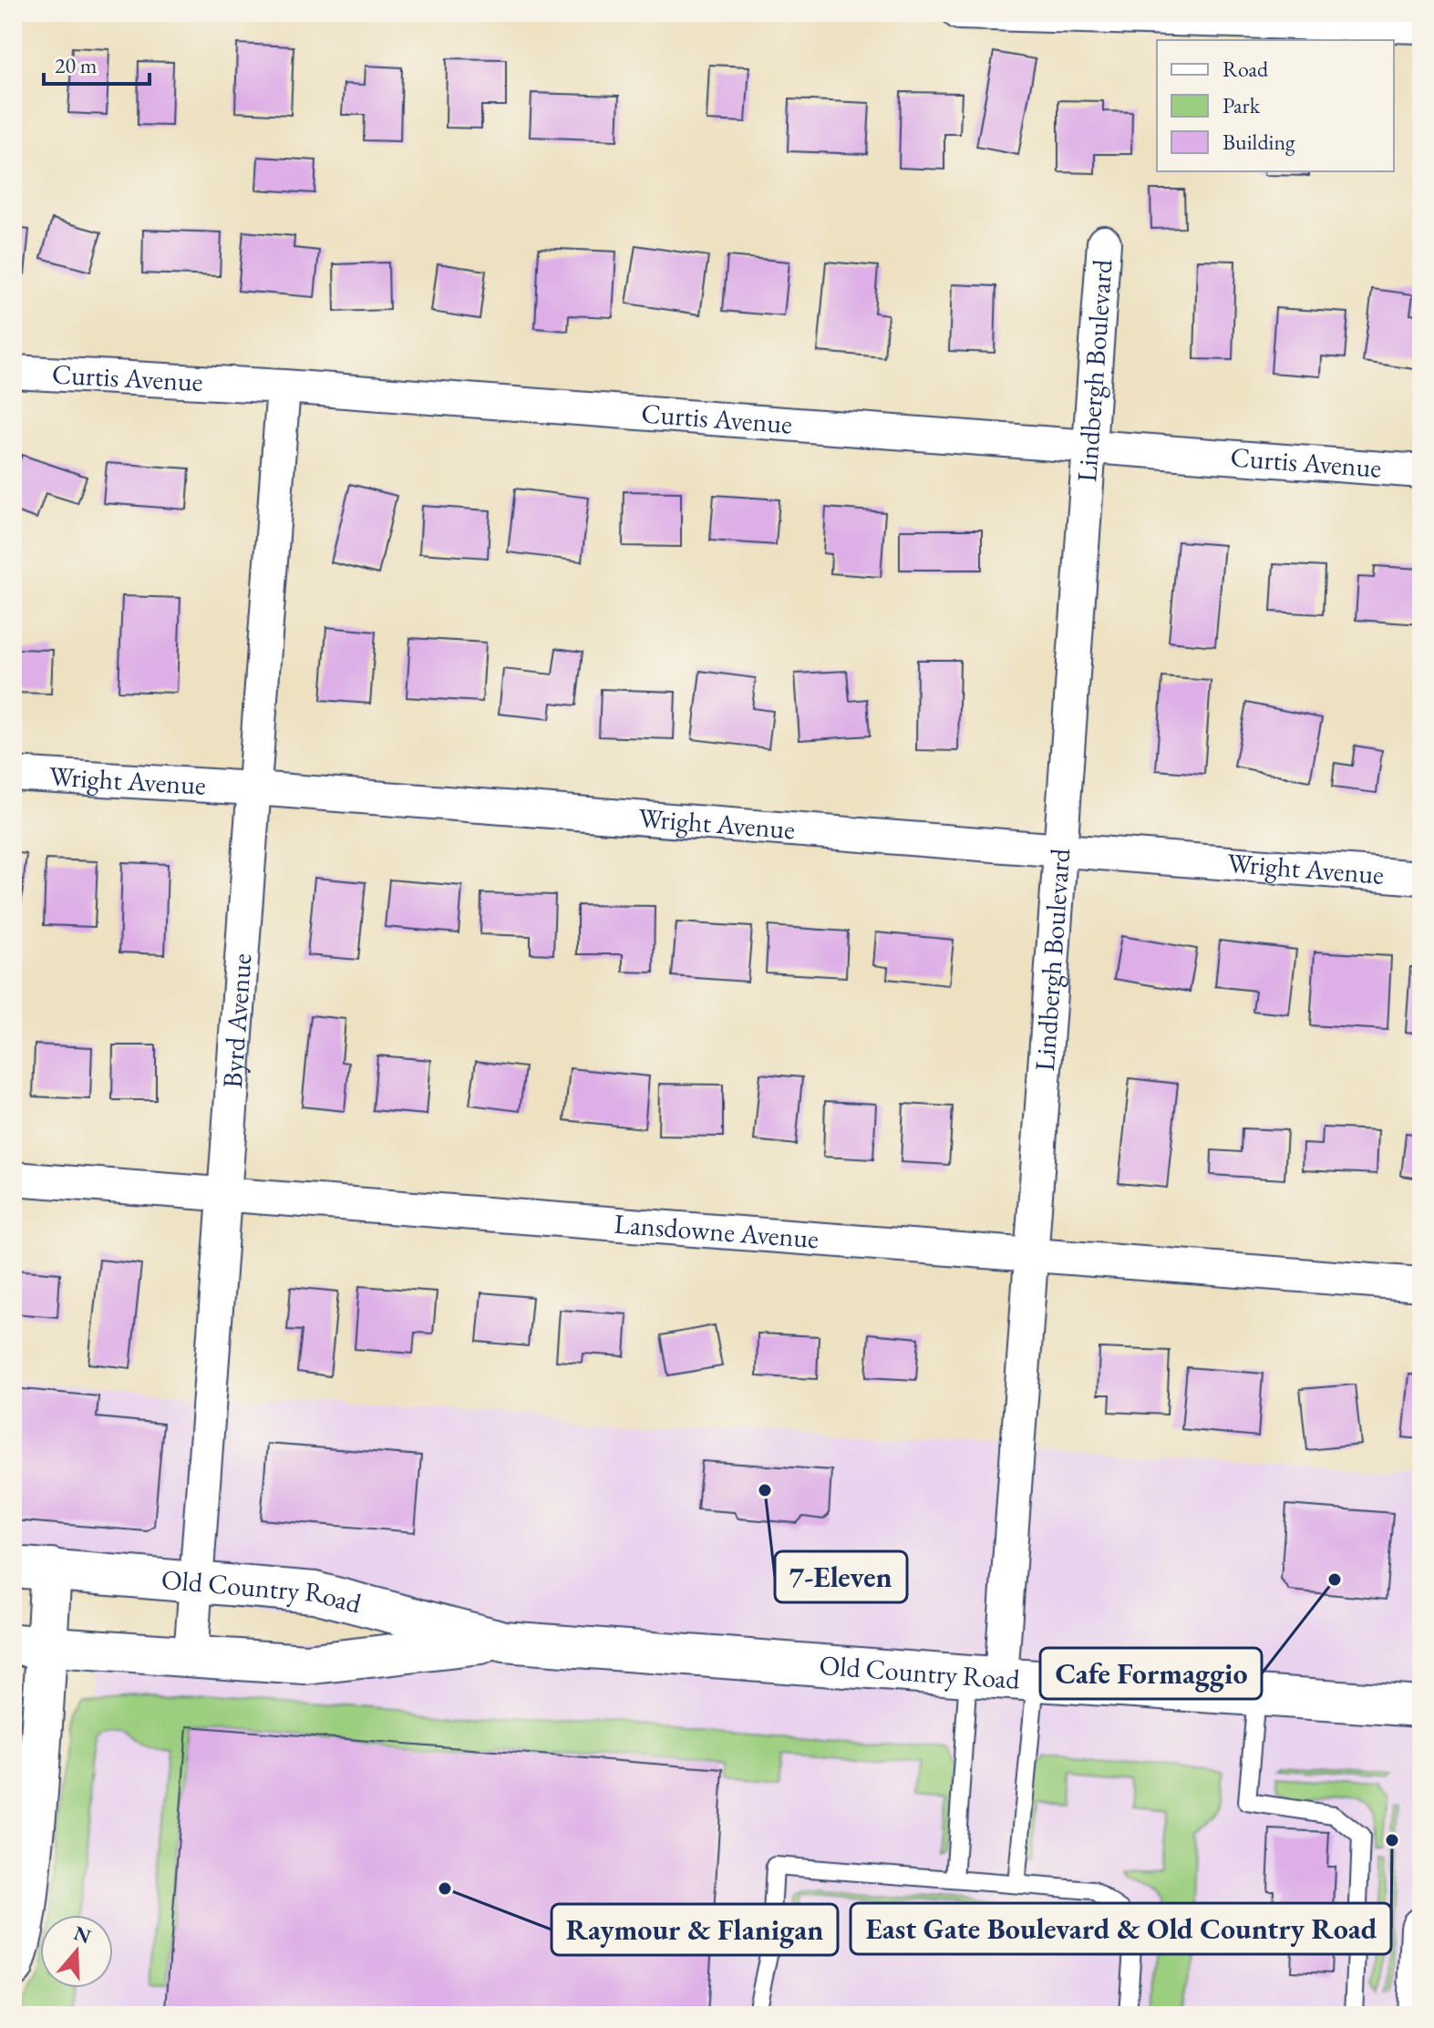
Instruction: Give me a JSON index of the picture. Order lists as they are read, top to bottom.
{
  "streets": {
    "main road": ["Old Country Road"],
    "street": [
      "Lindbergh Boulevard",
      "Curtis Avenue",
      "Wright Avenue",
      "Byrd Avenue",
      "Lansdowne Avenue"
    ]
  },
  "crossings": [
    ["Lindbergh Boulevard", "Curtis Avenue"],
    ["Lindbergh Boulevard", "Wright Avenue"],
    ["Lindbergh Boulevard", "Lansdowne Avenue"],
    ["Lindbergh Boulevard", "Old Country Road"],
    ["Curtis Avenue", "Byrd Avenue"],
    ["Wright Avenue", "Byrd Avenue"],
    ["Byrd Avenue", "Lansdowne Avenue"],
    ["Byrd Avenue", "Old Country Road"]
  ],
  "places": [
    "7-Eleven",
    "Cafe Formaggio",
    "East Gate Boulevard & Old Country Road",
    "Raymour & Flanigan"
  ],
  "legend": ["Road", "Park", "Building"],
  "scale_bar": "20 m",
  "north": "top"
}
